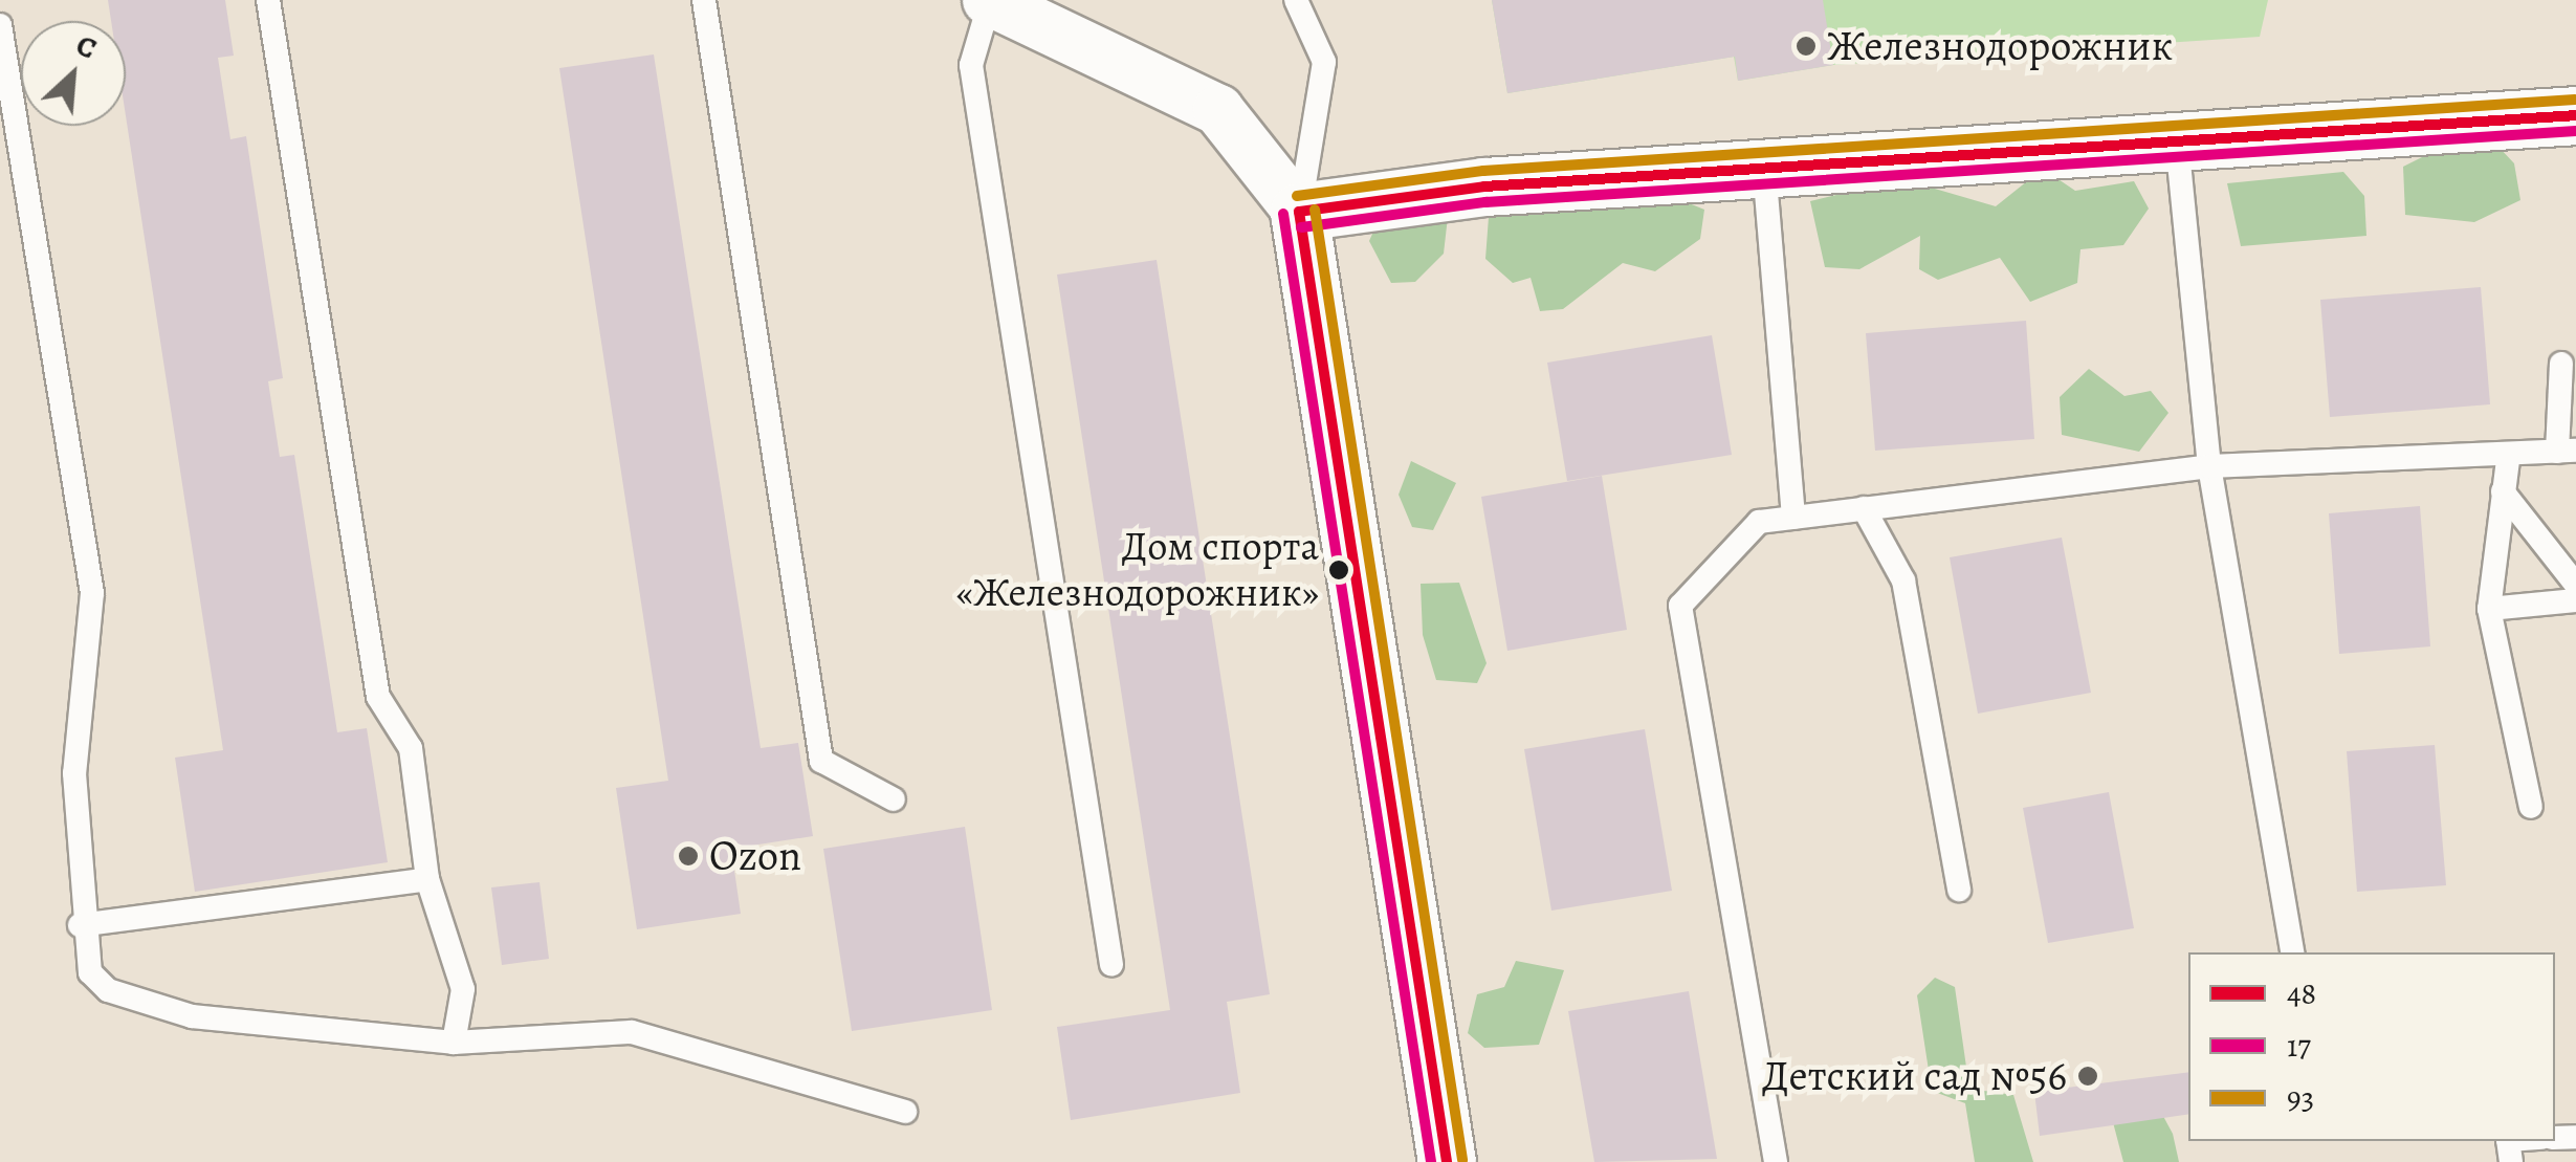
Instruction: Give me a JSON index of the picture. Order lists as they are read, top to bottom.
{
  "places": [
    "Железнодорожник",
    "Дом спорта «Железнодорожник»",
    "Ozon",
    "Детский сад №56"
  ],
  "lines": ["transit line 93", "transit line 48", "transit line 17"],
  "legend": ["48", "17", "93"],
  "north": "top right"
}
